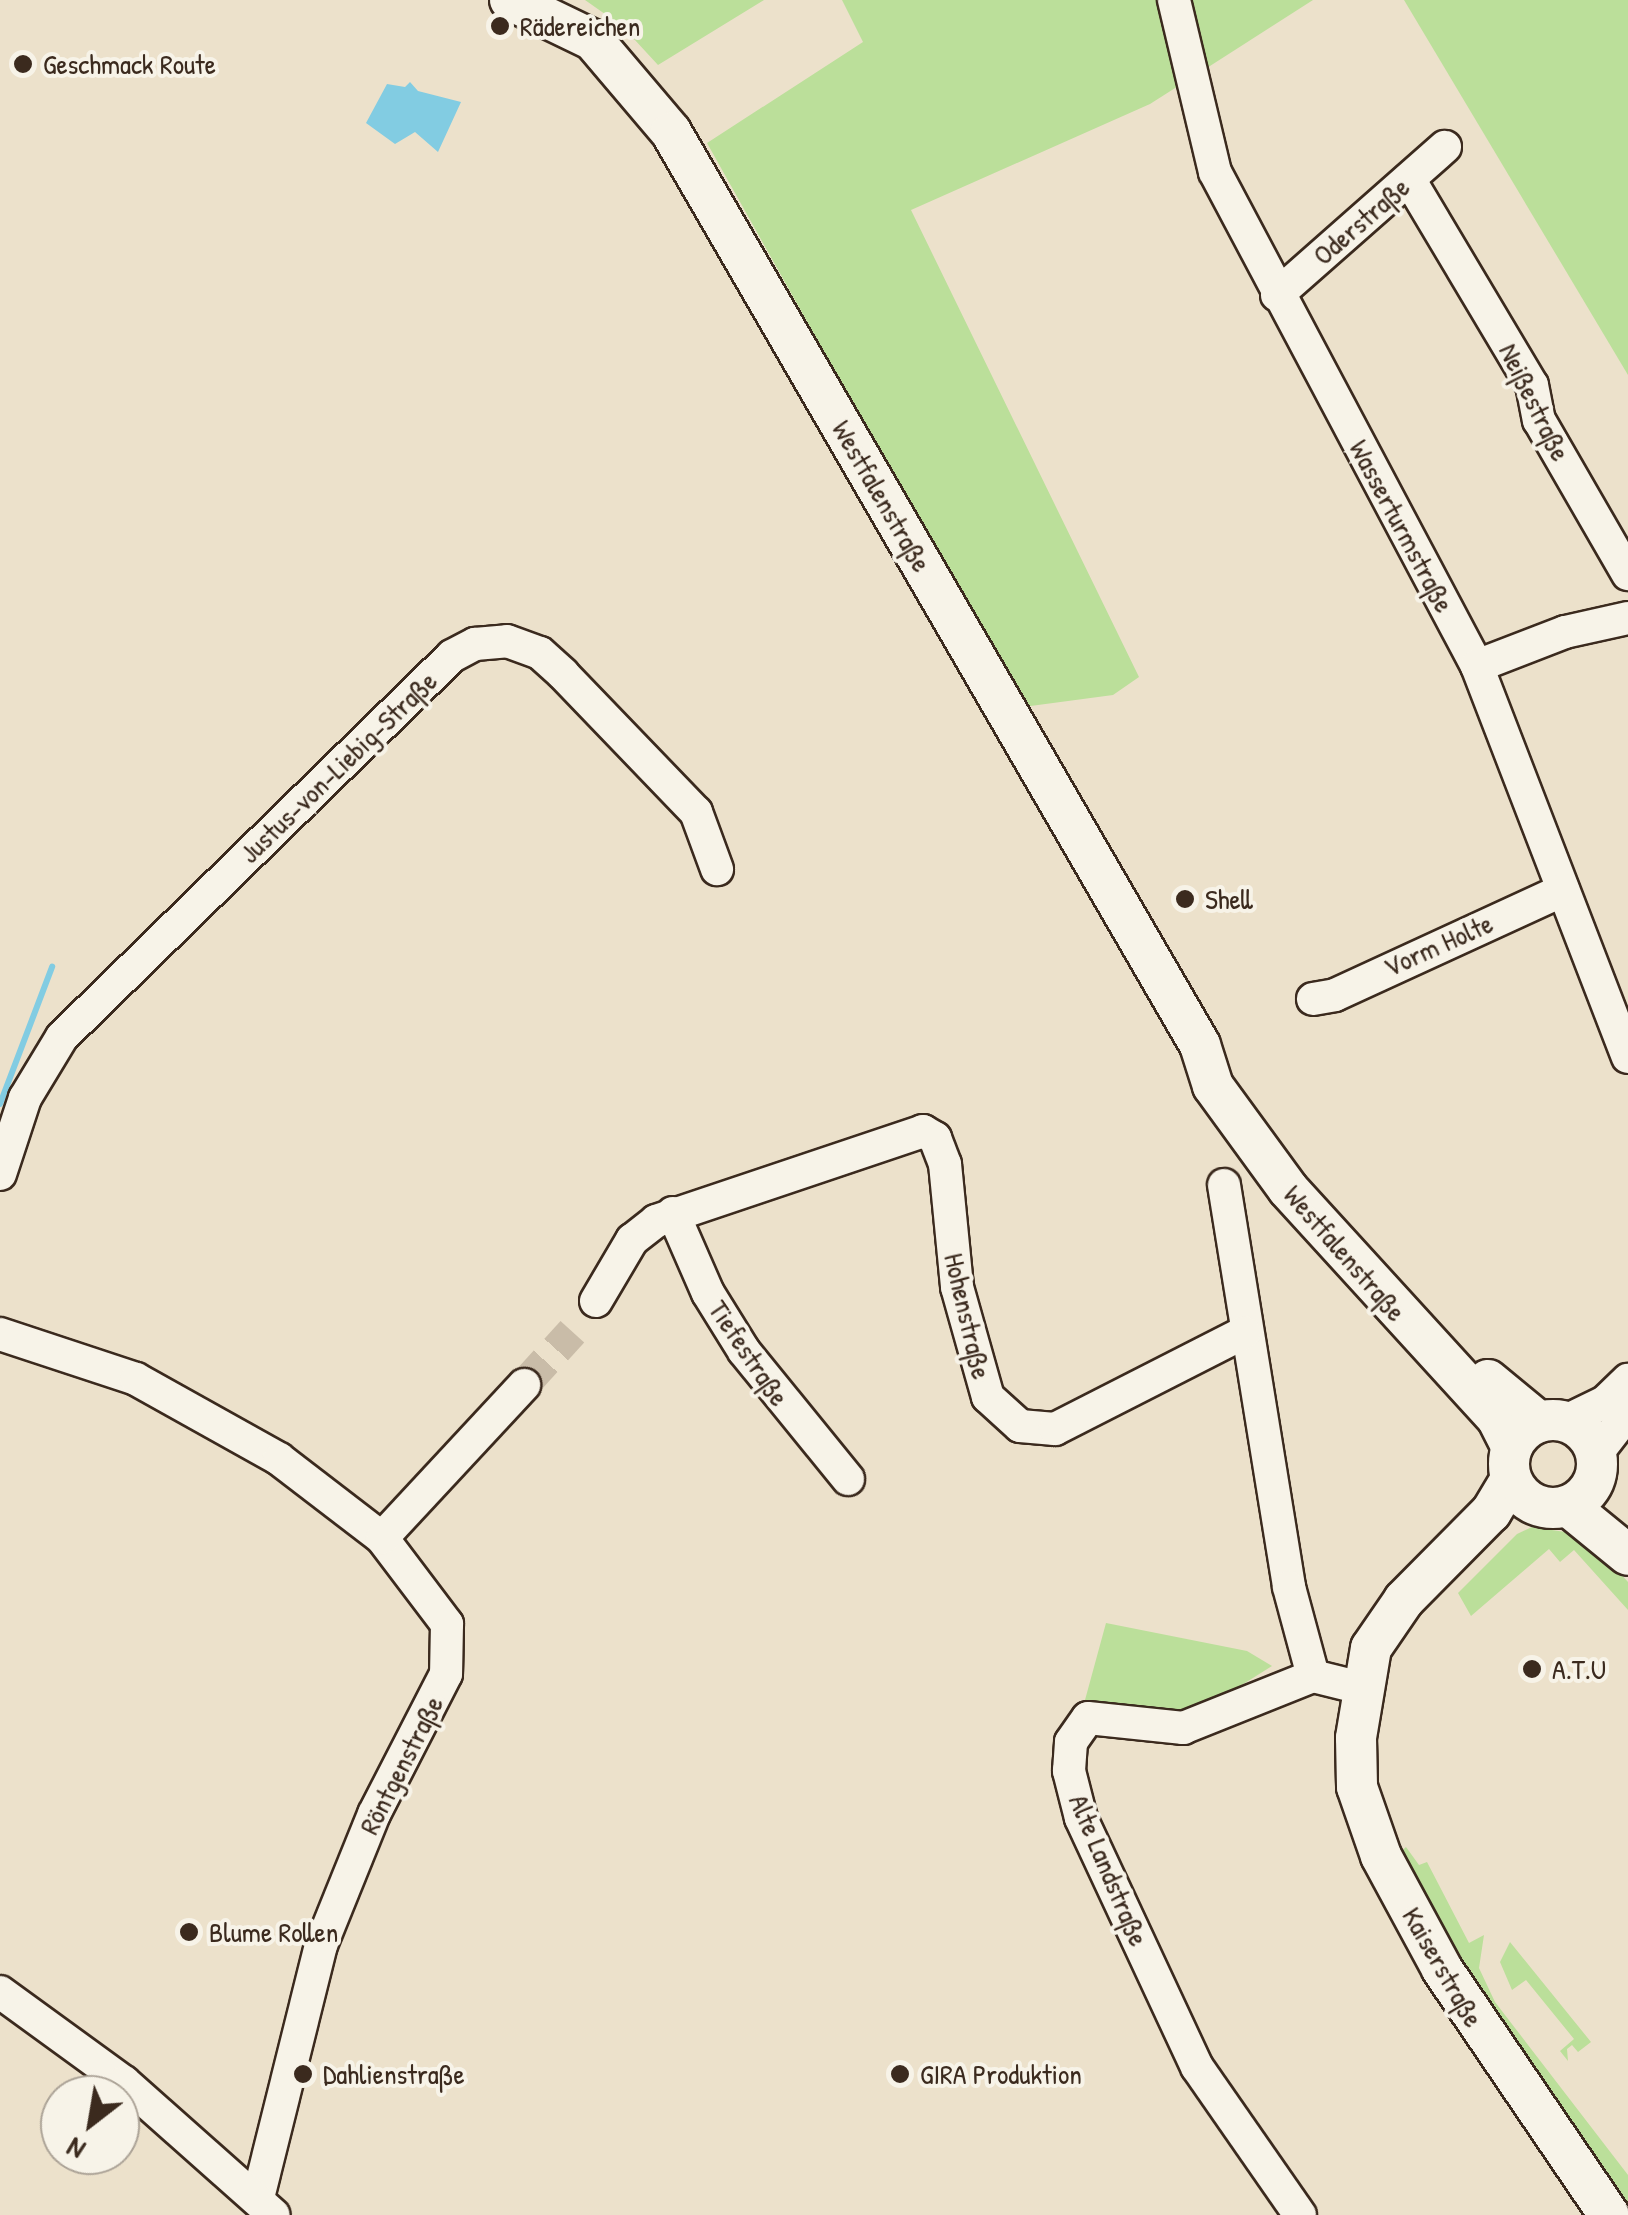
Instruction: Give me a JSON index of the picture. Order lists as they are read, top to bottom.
{
  "streets": {
    "main road": ["Westfalenstraße", "Kaiserstraße"],
    "street": [
      "Oderstraße",
      "Neißestraße",
      "Wasserturmstraße",
      "Justus-von-Liebig-Straße",
      "Vorm Holte",
      "Hohenstraße",
      "Tiefestraße",
      "Röntgenstraße",
      "Alte Landstraße"
    ]
  },
  "crossings": [
    ["Oderstraße", "Neißestraße"],
    ["Oderstraße", "Wasserturmstraße"],
    ["Westfalenstraße", "Kaiserstraße"],
    ["Wasserturmstraße", "Vorm Holte"],
    ["Hohenstraße", "Tiefestraße"]
  ],
  "places": [
    "Rädereichen",
    "Geschmack Route",
    "Shell",
    "A.T.U",
    "Blume Rollen",
    "Dahlienstraße",
    "GIRA Produktion"
  ],
  "north": "bottom left"
}
